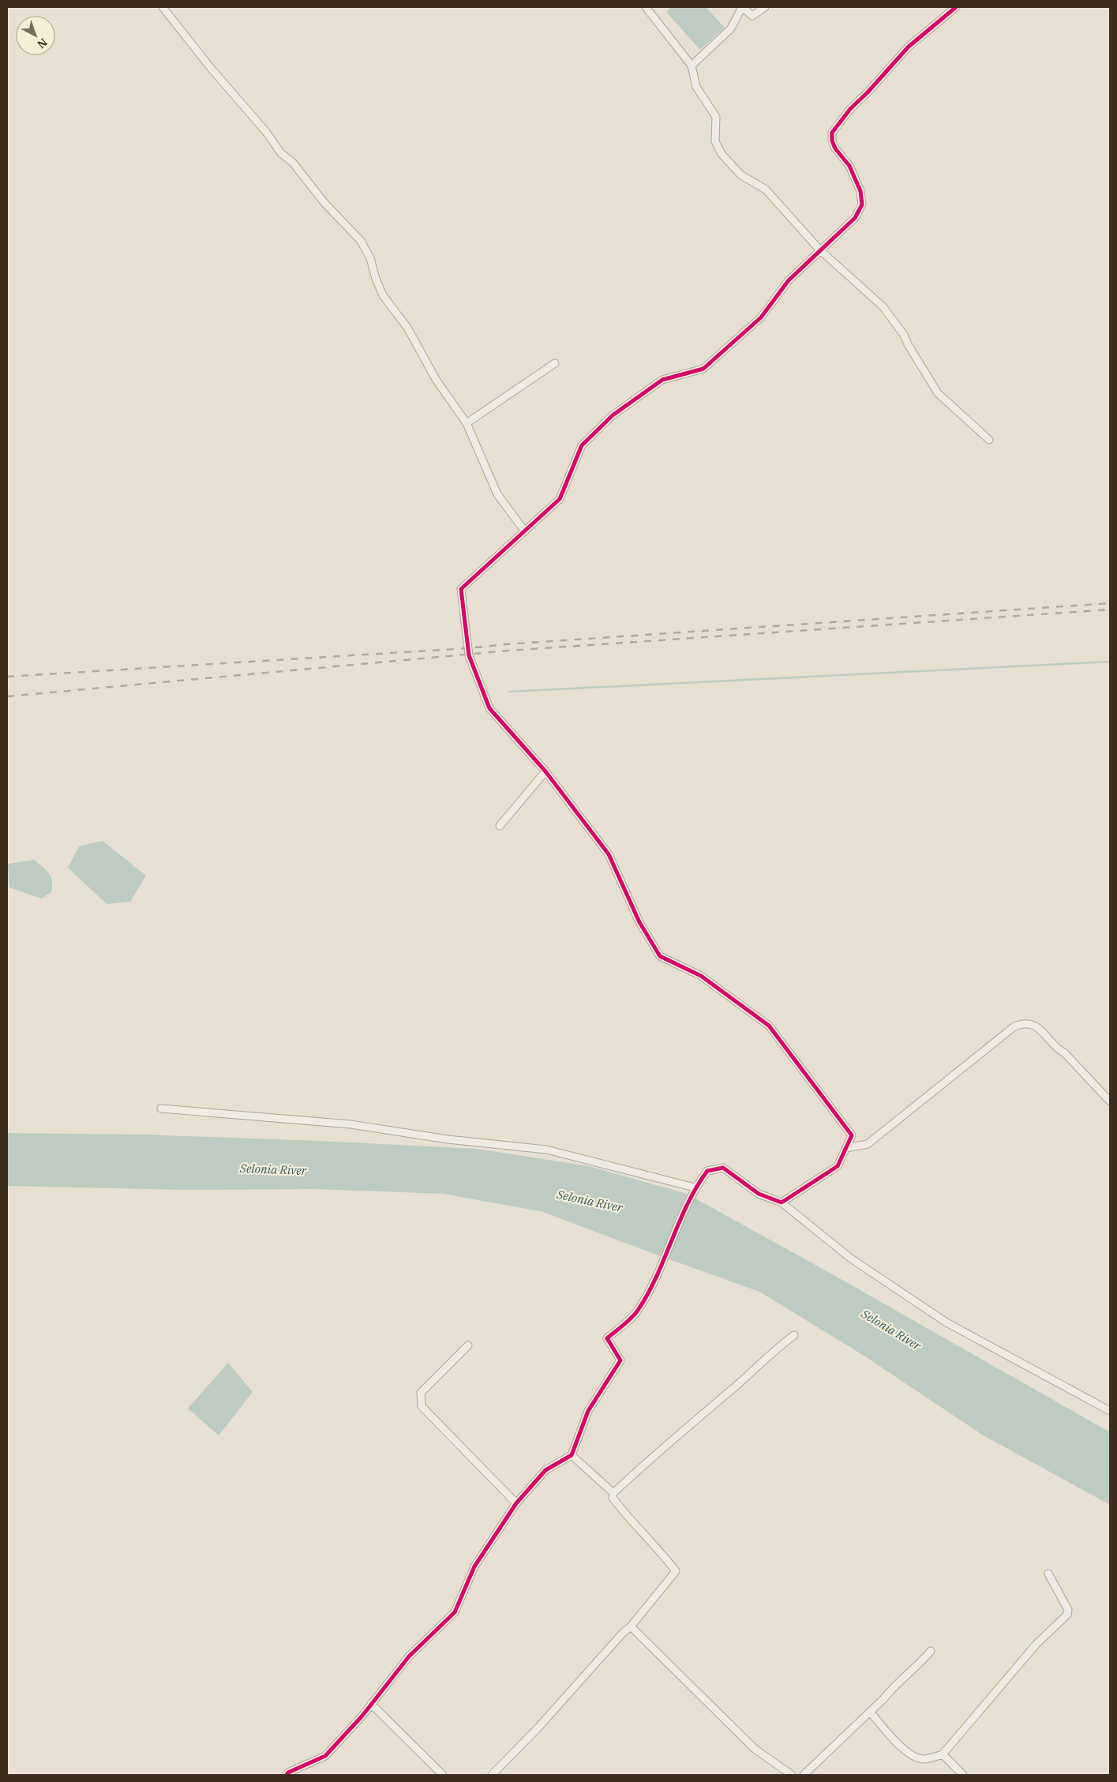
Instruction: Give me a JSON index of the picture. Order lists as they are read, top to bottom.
{
  "water": ["Selonia River"],
  "north": "bottom right"
}
